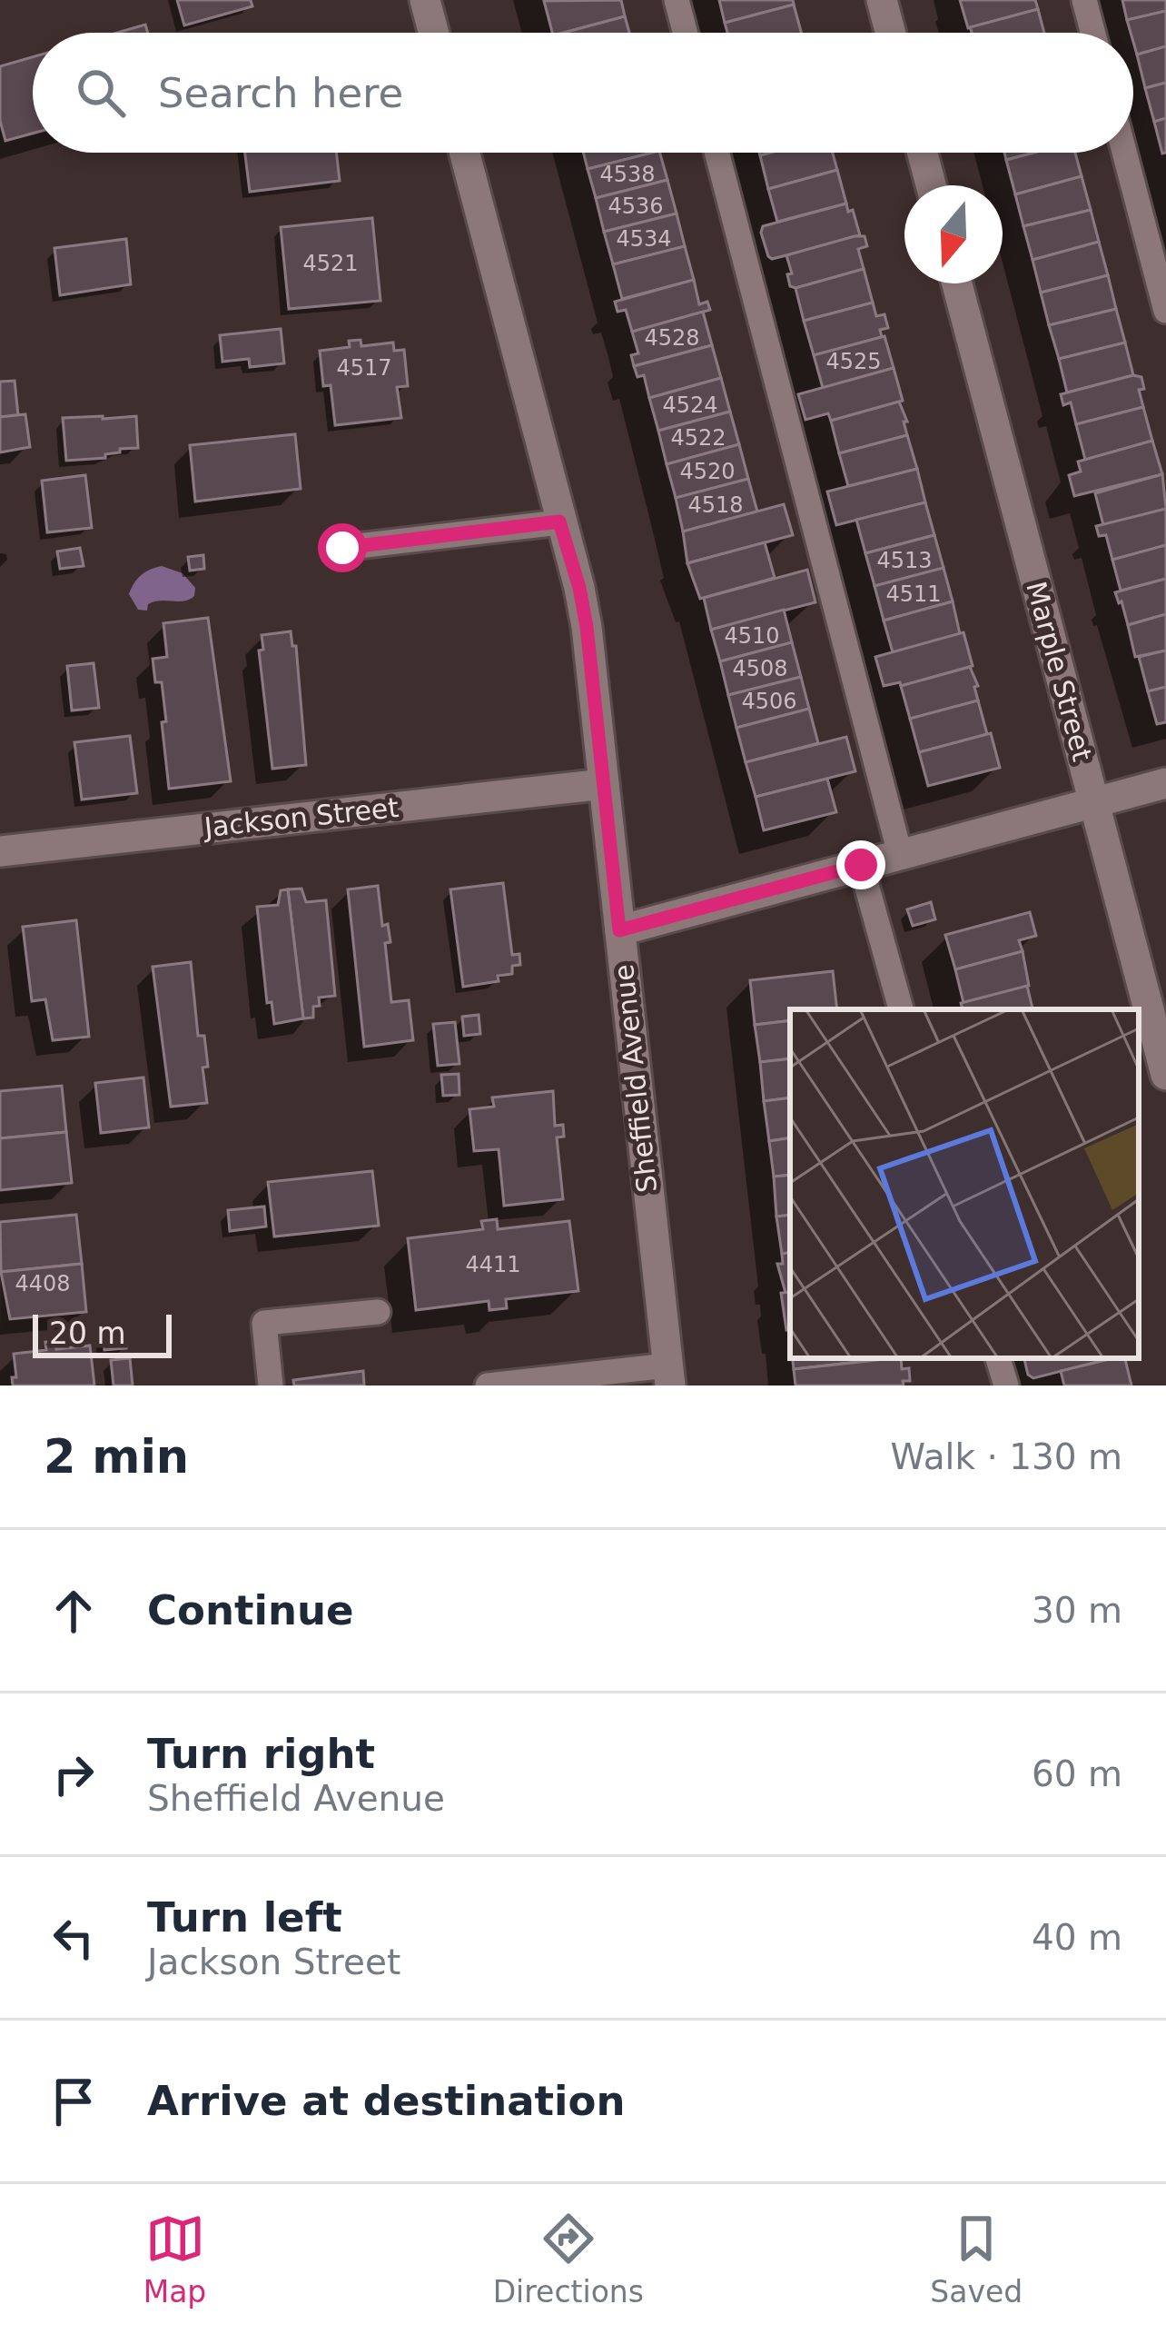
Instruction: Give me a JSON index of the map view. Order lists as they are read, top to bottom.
{
  "streets": {
    "street": ["Marple Street", "Jackson Street", "Sheffield Avenue"]
  },
  "crossings": [
    ["Jackson Street", "Sheffield Avenue"]
  ],
  "house_numbers": [
    "4538",
    "4536",
    "4534",
    "4521",
    "4528",
    "4525",
    "4517",
    "4524",
    "4522",
    "4520",
    "4518",
    "4513",
    "4511",
    "4510",
    "4508",
    "4506",
    "4411",
    "4408"
  ],
  "scale_bar": "20 m",
  "north": "bottom",
  "page": {
    "search": "Search here",
    "scale": "20 m",
    "heading": ["2 min", "Walk · 130 m"],
    "list": [
      ["Continue", "30 m"],
      ["Turn right", "Sheffield Avenue", "60 m"],
      ["Turn left", "Jackson Street", "40 m"],
      "Arrive at destination"
    ],
    "nav": ["Map", "Directions", "Saved"]
  }
}
